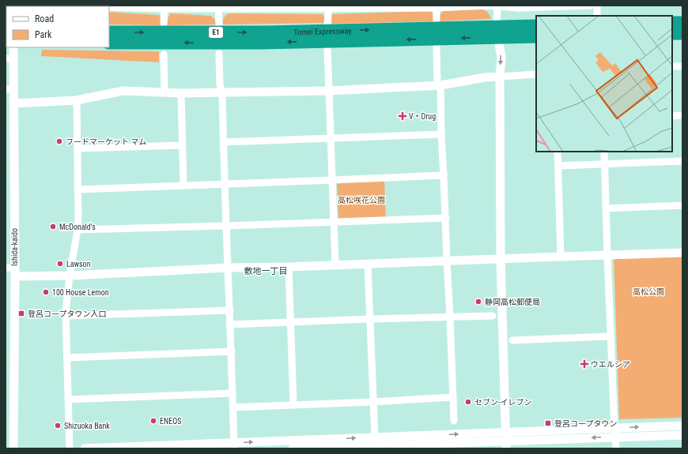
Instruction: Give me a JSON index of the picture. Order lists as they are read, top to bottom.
{
  "streets": {
    "highway": ["Tomei Expressway", "E1"],
    "street": ["Ishida-kaido"]
  },
  "districts": ["敷地一丁目"],
  "parks": ["高松咲花公園", "高松公園"],
  "places": {
    "health": ["V・Drug", "ウエルシア"],
    "other": [
      "フードマーケット マム",
      "McDonald's",
      "Lawson",
      "100 House Lemon",
      "静岡高松郵便局",
      "セブン-イレブン",
      "ENEOS",
      "Shizuoka Bank"
    ],
    "transit": ["登呂コープタウン入口", "登呂コープタウン"]
  },
  "legend": ["Road", "Park"]
}
